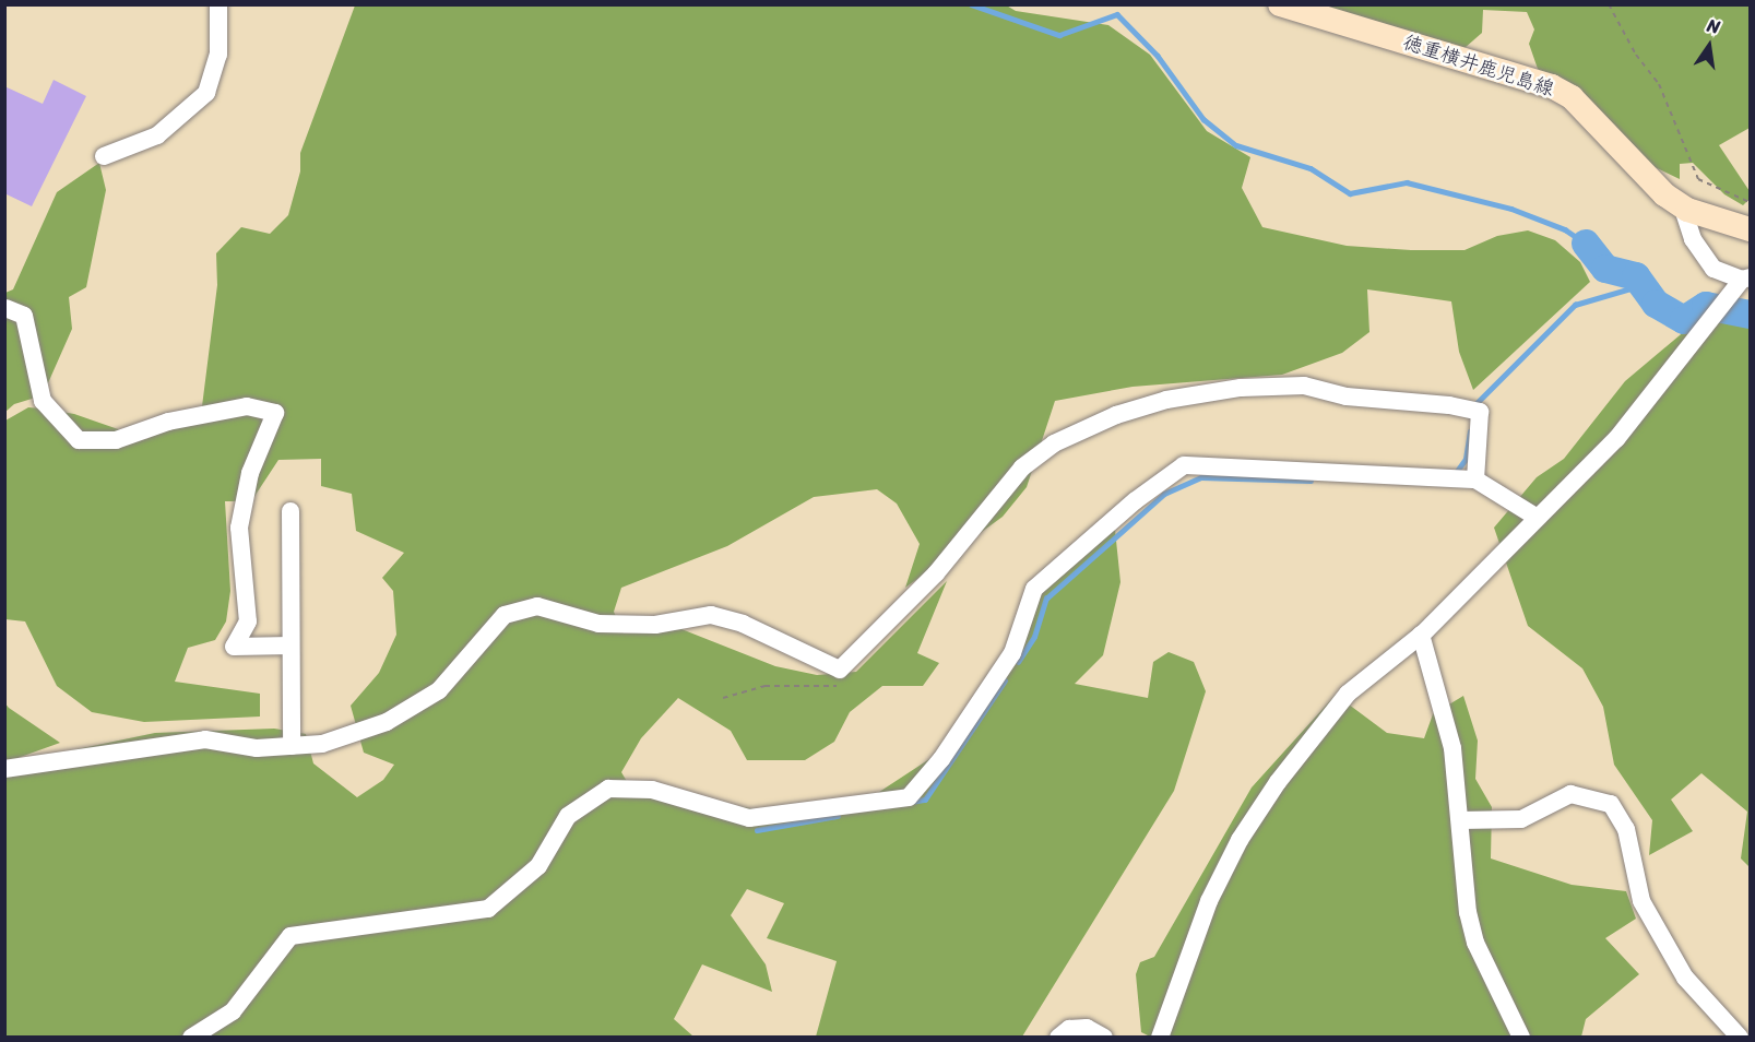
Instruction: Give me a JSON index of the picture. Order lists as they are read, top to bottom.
{
  "streets": {
    "main road": ["徳重横井鹿児島線"]
  },
  "north": "top"
}
